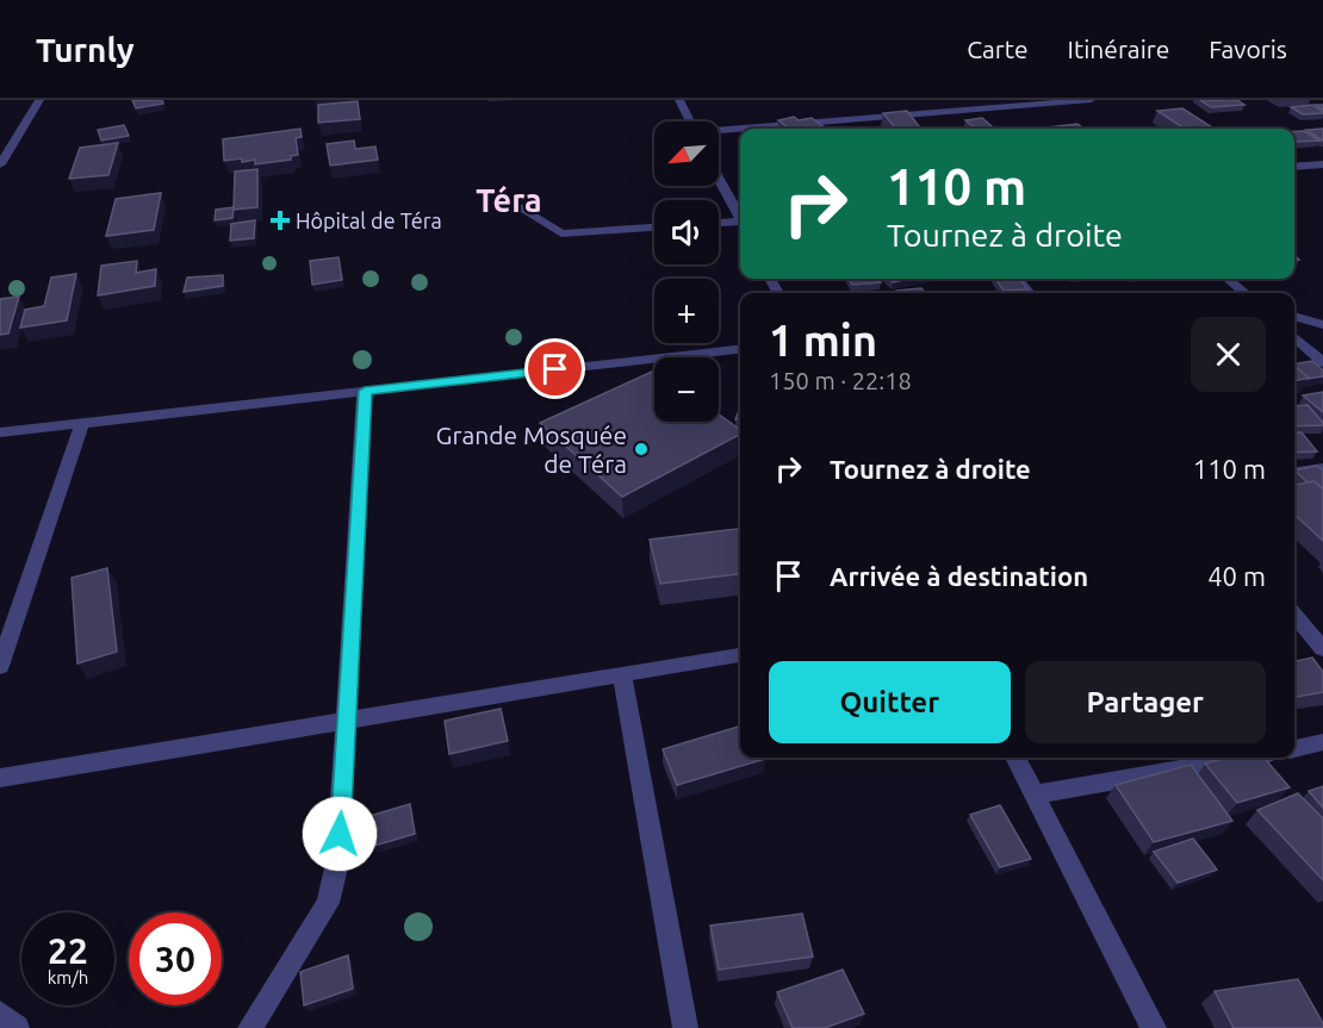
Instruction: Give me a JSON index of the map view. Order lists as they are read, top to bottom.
{
  "districts": ["Téra"],
  "places": {
    "health": ["Hôpital de Téra"],
    "other": ["Grande Mosquée de Téra"]
  },
  "north": "bottom left",
  "page": {
    "header": "Turnly",
    "nav": ["Carte", "Itinéraire", "Favoris"],
    "map_buttons": ["+", "−"],
    "turn": ["110 m", "Tournez à droite"],
    "heading": ["1 min", "150 m · 22:18"],
    "list": [
      {
        "name": "Tournez à droite",
        "value": "110 m"
      },
      {
        "name": "Arrivée à destination",
        "value": "40 m"
      }
    ],
    "buttons": ["Quitter", "Partager"],
    "speed": "22 km/h",
    "limit": "30"
  }
}
